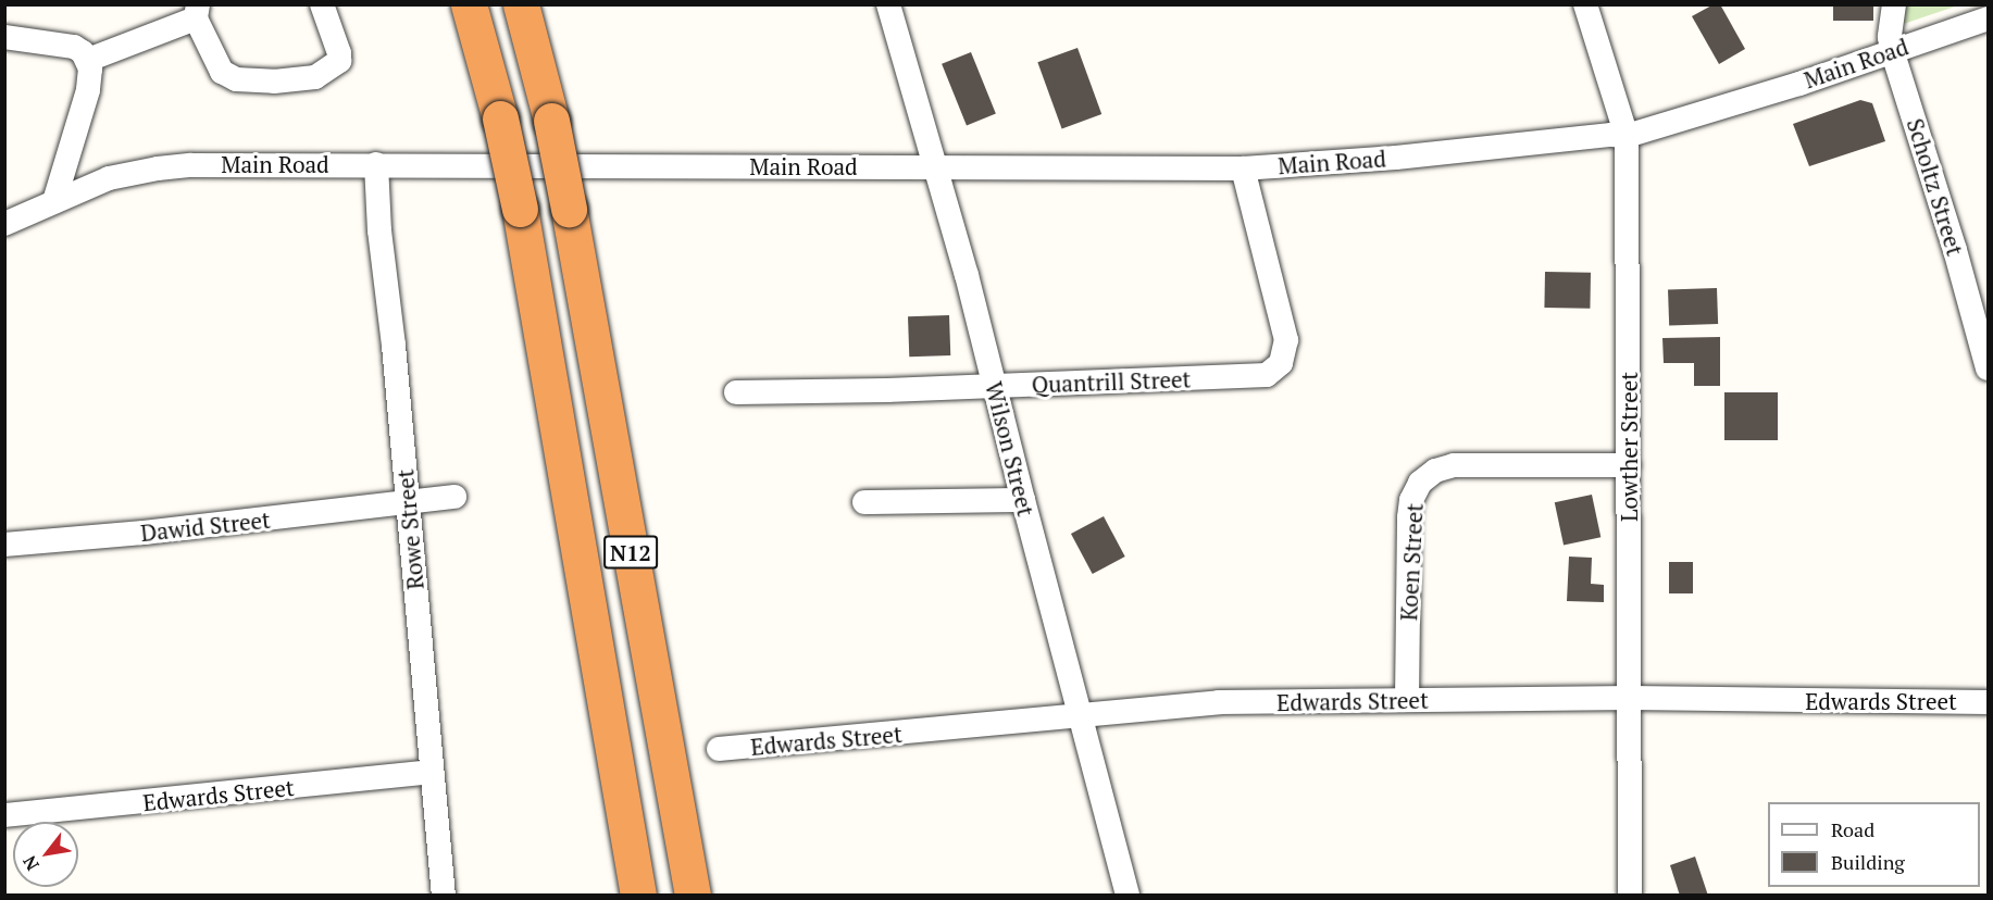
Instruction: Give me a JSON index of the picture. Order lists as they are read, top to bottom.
{
  "streets": {
    "highway": ["N12"],
    "street": [
      "Main Road",
      "Scholtz Street",
      "Quantrill Street",
      "Lowther Street",
      "Wilson Street",
      "Dawid Street",
      "Rowe Street",
      "Koen Street",
      "Edwards Street"
    ]
  },
  "crossings": [
    ["Main Road", "Scholtz Street"],
    ["Main Road", "Quantrill Street"],
    ["Main Road", "Lowther Street"],
    ["Main Road", "Wilson Street"],
    ["Main Road", "Rowe Street"],
    ["Quantrill Street", "Wilson Street"],
    ["Lowther Street", "Koen Street"],
    ["Lowther Street", "Edwards Street"],
    ["Wilson Street", "Edwards Street"],
    ["Dawid Street", "Rowe Street"],
    ["Rowe Street", "Edwards Street"],
    ["Koen Street", "Edwards Street"]
  ],
  "legend": ["Road", "Building"],
  "north": "bottom left"
}
